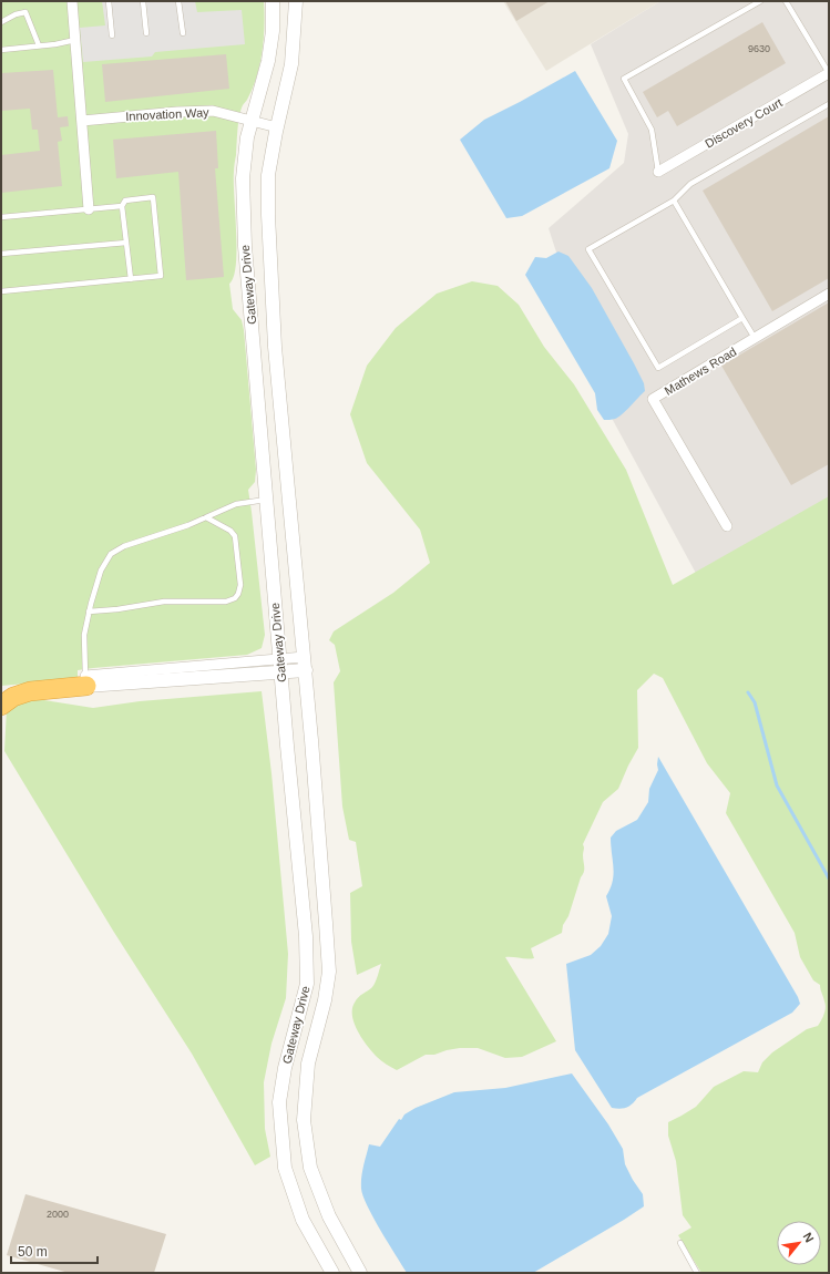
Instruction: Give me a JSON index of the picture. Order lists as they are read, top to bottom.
{
  "streets": {
    "street": [
      "Innovation Way",
      "Discovery Court",
      "Gateway Drive",
      "Mathews Road"
    ]
  },
  "crossings": [
    ["Innovation Way", "Gateway Drive"]
  ],
  "house_numbers": ["9630", "2000"],
  "scale_bar": "50 m",
  "north": "top right"
}
